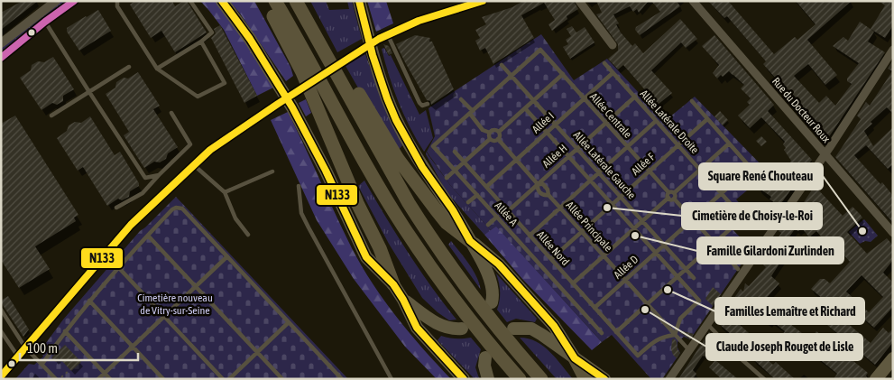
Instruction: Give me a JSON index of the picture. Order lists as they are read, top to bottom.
{
  "streets": {
    "street": ["Rue du Docteur Roux"],
    "lane": [
      "Allée Centrale",
      "Allée Latérale Droite",
      "Allée I",
      "Allée H",
      "Allée F",
      "Allée Latérale Gauche",
      "Allée A",
      "Allée Principale",
      "Allée Nord",
      "Allée D"
    ]
  },
  "crossings": [
    ["Allée Centrale", "Allée I"],
    ["Allée Centrale", "Allée H"],
    ["Allée Centrale", "Allée F"],
    ["Allée Centrale", "Allée Latérale Gauche"],
    ["Allée Latérale Droite", "Allée I"],
    ["Allée Latérale Droite", "Allée H"],
    ["Allée Latérale Droite", "Allée F"],
    ["Allée Latérale Droite", "Allée D"],
    ["Allée I", "Allée Latérale Gauche"],
    ["Allée I", "Allée Principale"],
    ["Allée I", "Allée Nord"],
    ["Allée H", "Allée Latérale Gauche"],
    ["Allée H", "Allée Principale"],
    ["Allée H", "Allée Nord"],
    ["Allée F", "Allée Latérale Gauche"],
    ["Allée F", "Allée Principale"],
    ["Allée F", "Allée Nord"],
    ["Allée Latérale Gauche", "Allée D"],
    ["Allée Principale", "Allée Nord"],
    ["Allée Principale", "Allée D"],
    ["Allée Nord", "Allée D"]
  ],
  "parks": ["Cimetière nouveau de Vitry-sur-Seine"],
  "places": [
    "Cimetière de Choisy-le-Roi",
    "Square René Chouteau",
    "Famille Gilardoni Zurlinden",
    "Familles Lemaître et Richard",
    "Claude Joseph Rouget de Lisle"
  ],
  "lines": ["transit line N133"],
  "scale_bar": "100 m"
}
